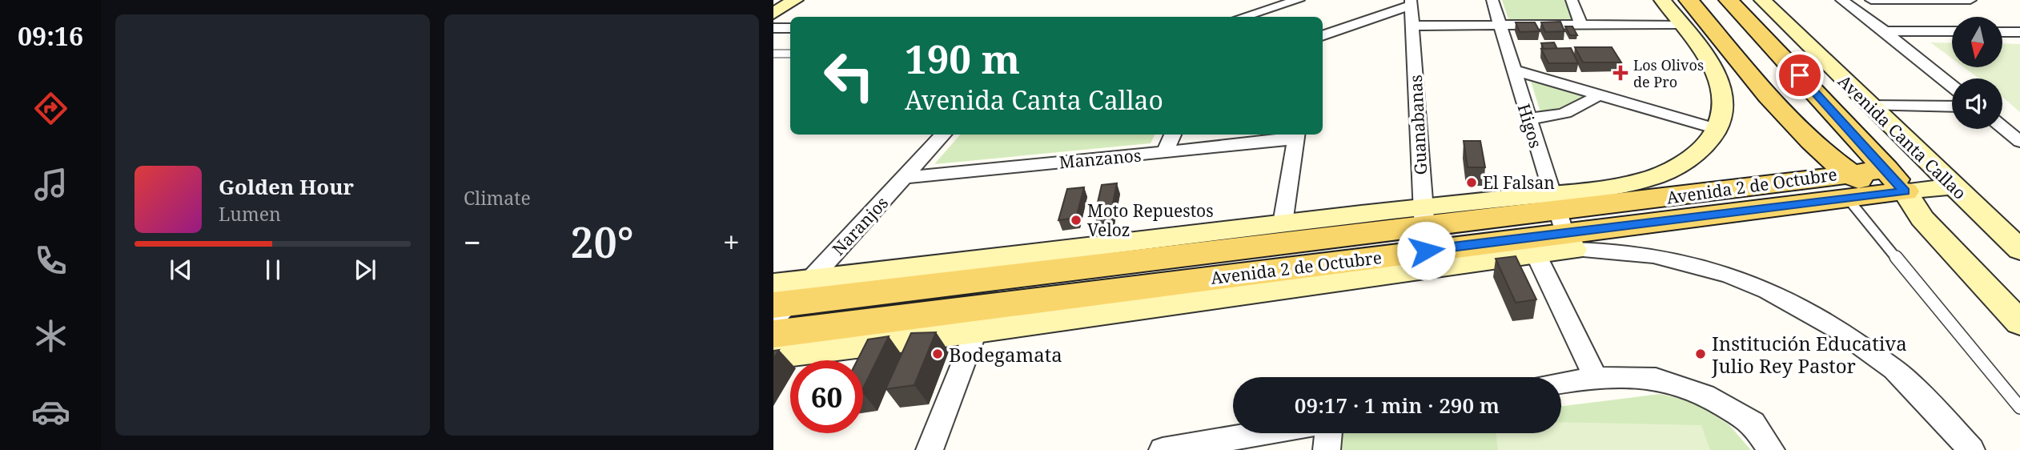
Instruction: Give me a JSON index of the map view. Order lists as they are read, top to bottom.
{
  "streets": {
    "main road": ["Avenida Canta Callao", "Avenida 2 de Octubre"],
    "street": [
      "Guanabanas",
      "Higos",
      "Manzanos",
      "Naranjos"
    ]
  },
  "crossings": [
    ["Guanabanas", "Avenida 2 de Octubre"],
    ["Higos", "Avenida 2 de Octubre"],
    ["Avenida Canta Callao", "Avenida 2 de Octubre"],
    ["Manzanos", "Naranjos"],
    ["Avenida 2 de Octubre", "Naranjos"]
  ],
  "places": {
    "health": ["Los Olivos de Pro"],
    "other": [
      "El Falsan",
      "Moto Repuestos Veloz",
      "Bodegamata",
      "Institución Educativa Julio Rey Pastor"
    ]
  },
  "north": "bottom",
  "page": {
    "tabs": "09:16",
    "tile": "Climate",
    "turn": ["190 m", "Avenida Canta Callao"],
    "song": ["Golden Hour", "Lumen"],
    "heat": ["−", "20°", "+"],
    "limit": "60",
    "trip": "09:17 · 1 min · 290 m"
  }
}
